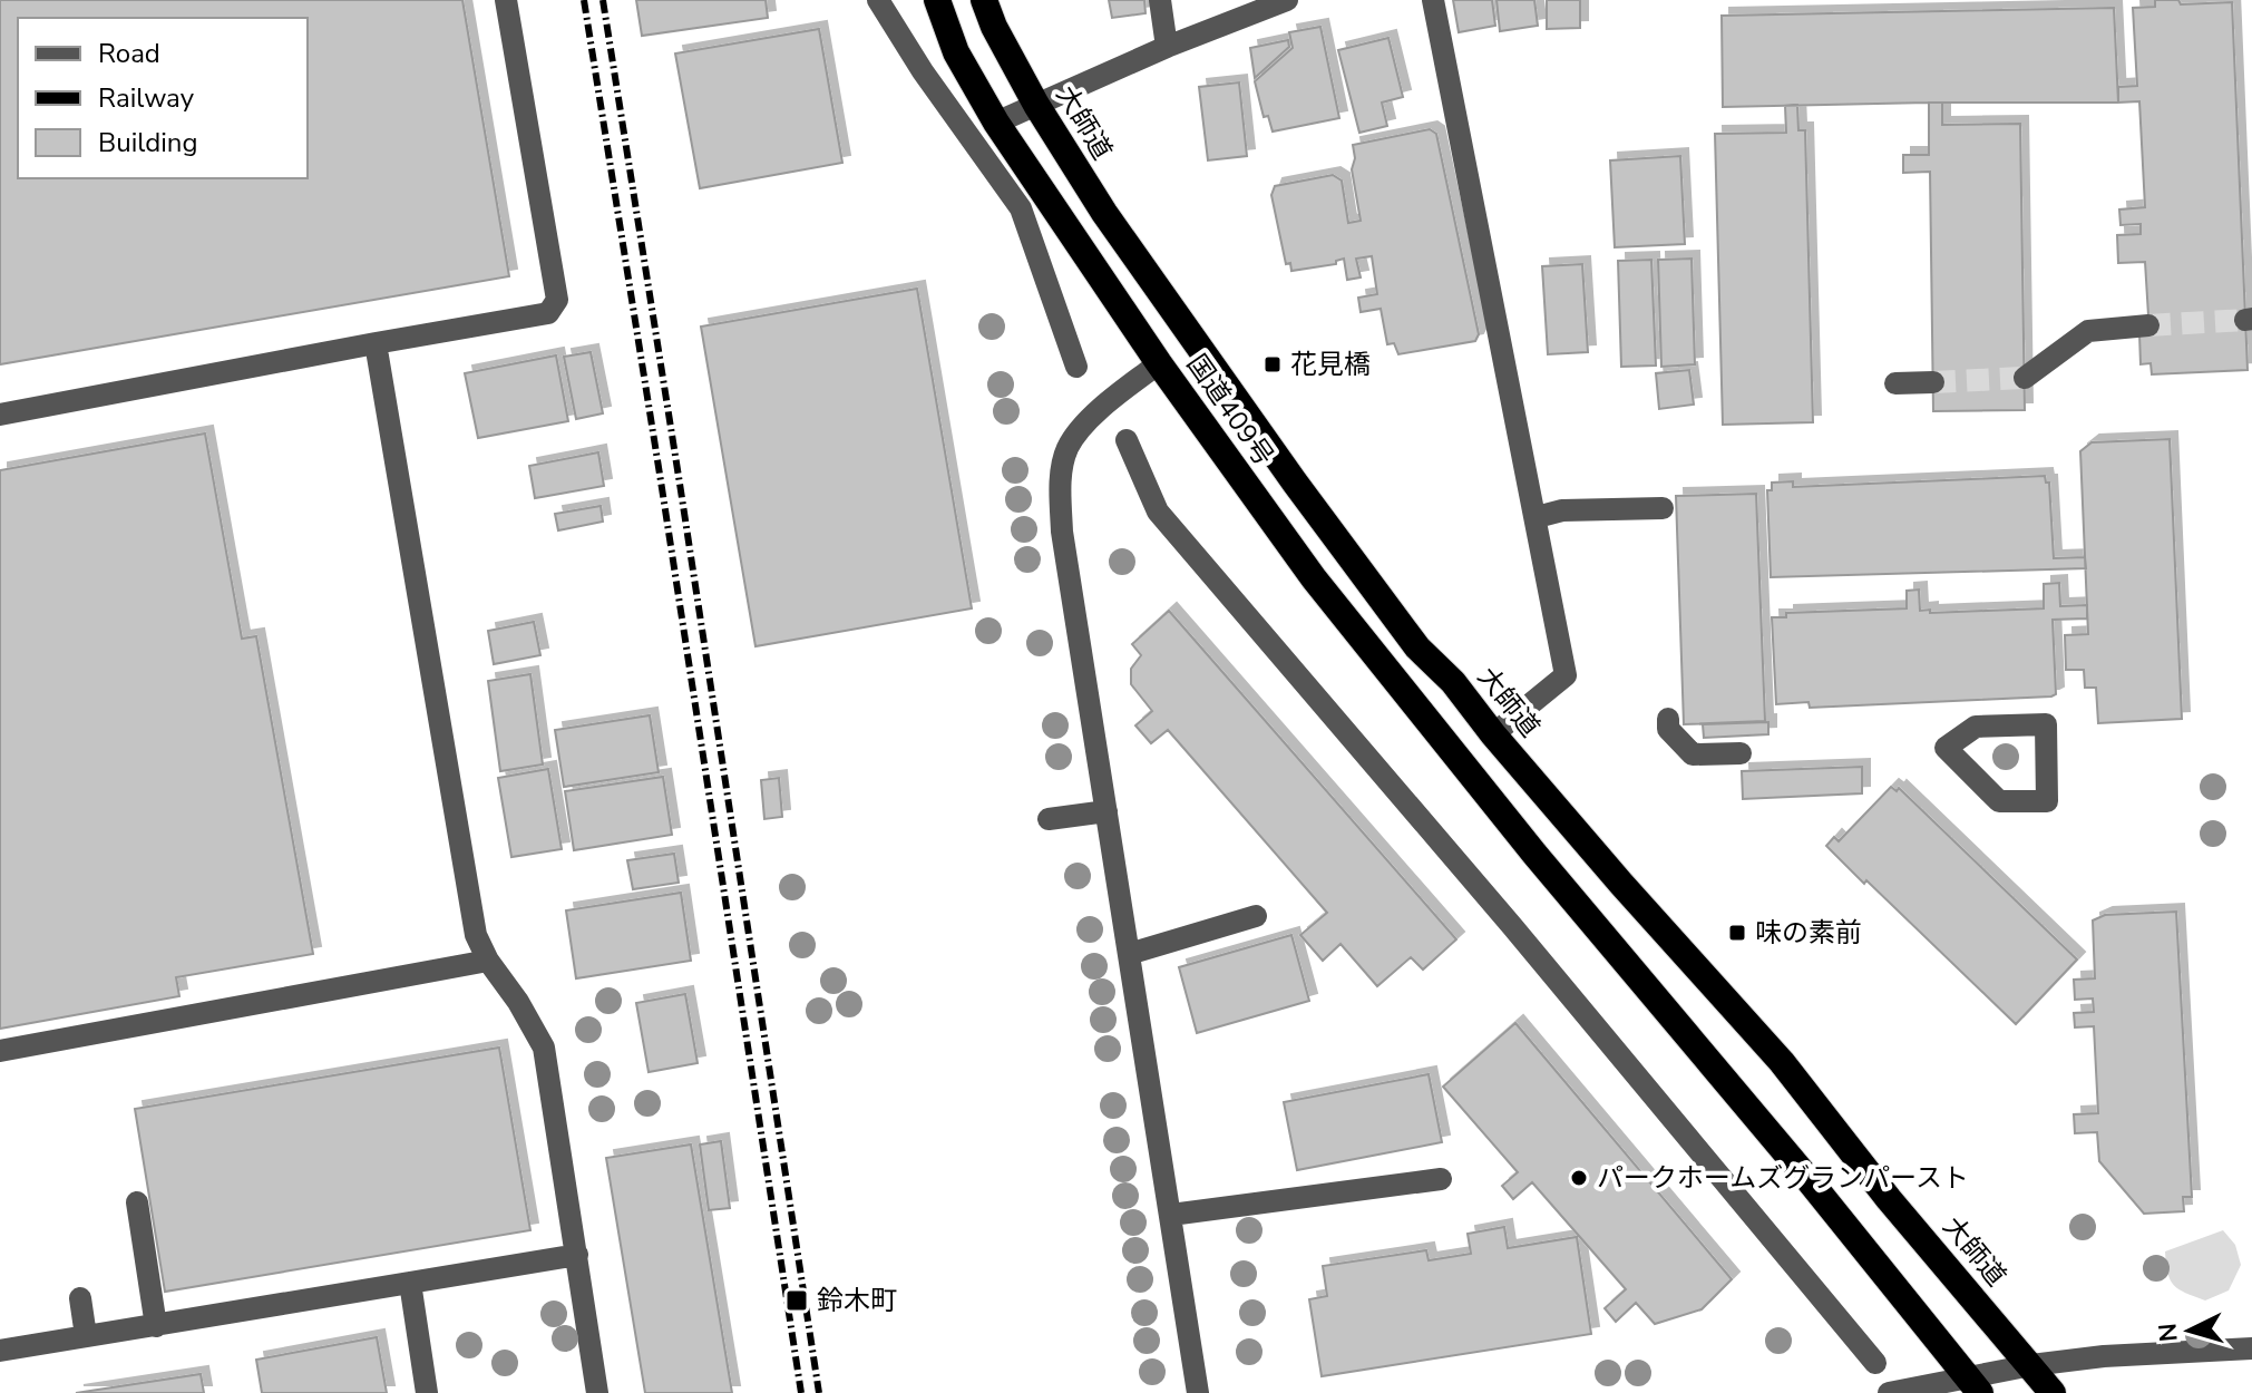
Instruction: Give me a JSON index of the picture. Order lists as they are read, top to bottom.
{
  "streets": {
    "highway": ["大師道", "国道409号"]
  },
  "places": {
    "transit": ["花見橋", "味の素前", "鈴木町"],
    "other": ["パークホームズグランパースト"]
  },
  "legend": ["Road", "Railway", "Building"],
  "north": "left"
}
